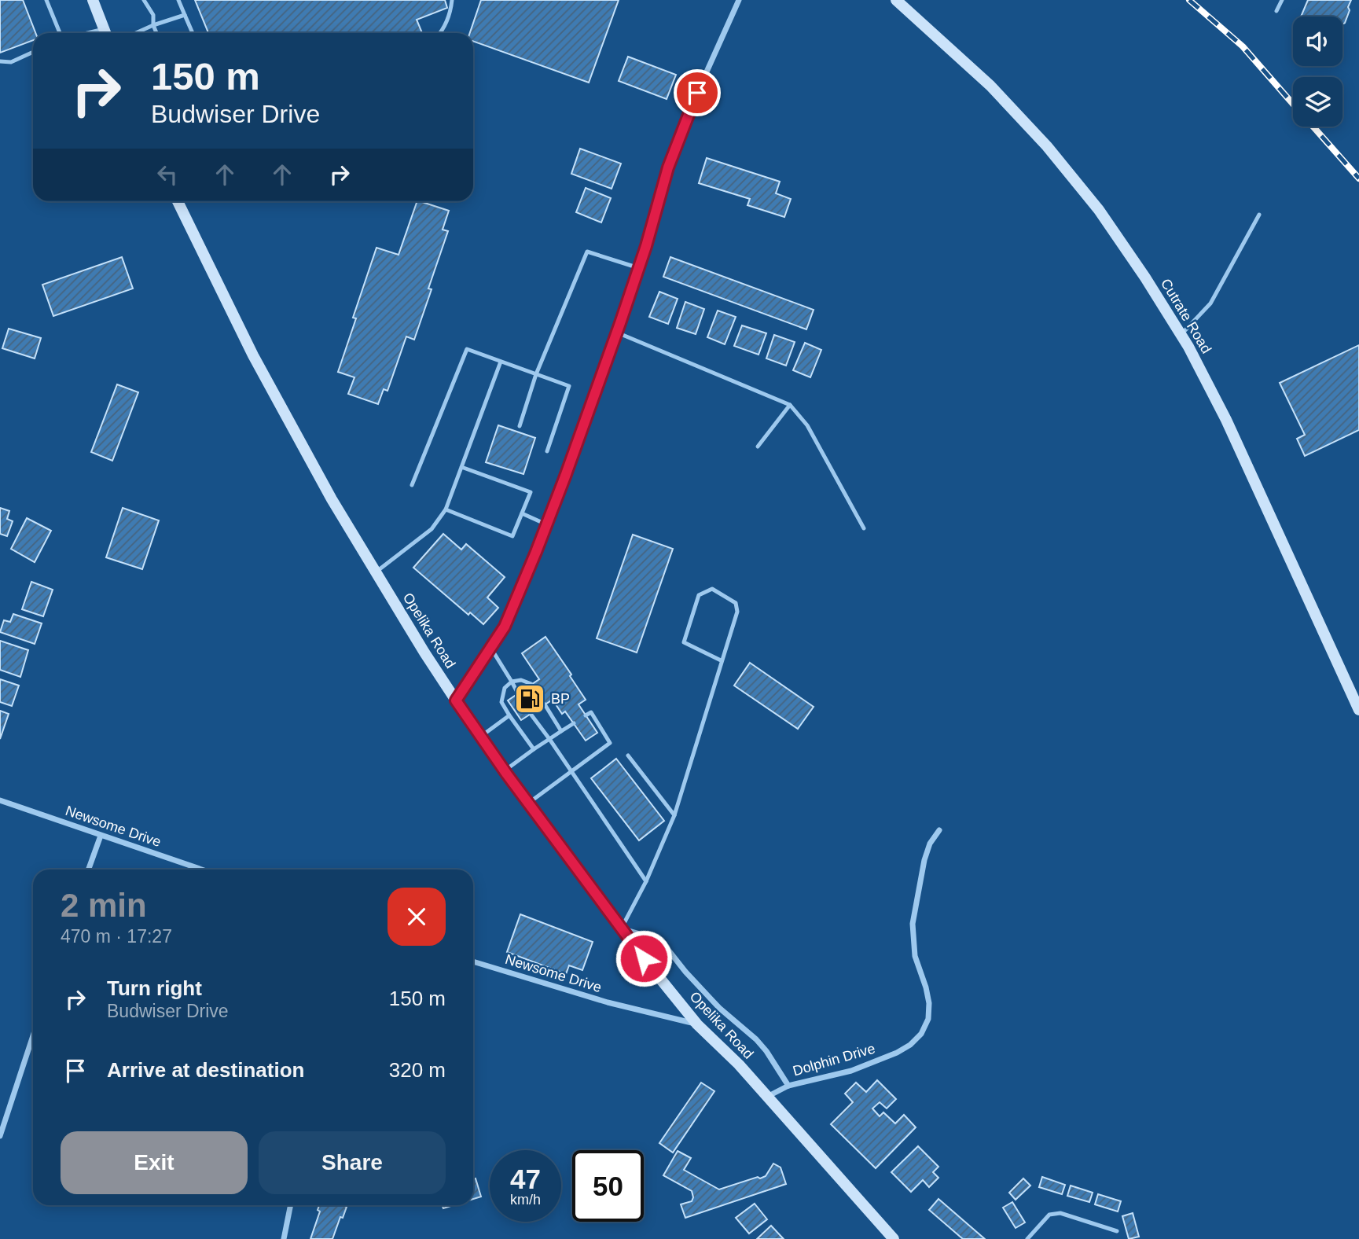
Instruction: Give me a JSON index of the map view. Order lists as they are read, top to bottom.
{
  "streets": {
    "main road": ["Cutrate Road", "Opelika Road"],
    "street": ["Newsome Drive", "Dolphin Drive"]
  },
  "crossings": [
    ["Opelika Road", "Newsome Drive"],
    ["Opelika Road", "Dolphin Drive"]
  ],
  "places": {
    "fuel station": ["BP"]
  },
  "page": {
    "turn": ["150 m", "Budwiser Drive"],
    "heading": ["2 min", "470 m · 17:27"],
    "list": [
      {
        "name": "Turn right",
        "note": "Budwiser Drive",
        "value": "150 m"
      },
      {
        "name": "Arrive at destination",
        "value": "320 m"
      }
    ],
    "buttons": ["Exit", "Share"],
    "speed": "47 km/h",
    "limit": "50"
  }
}
